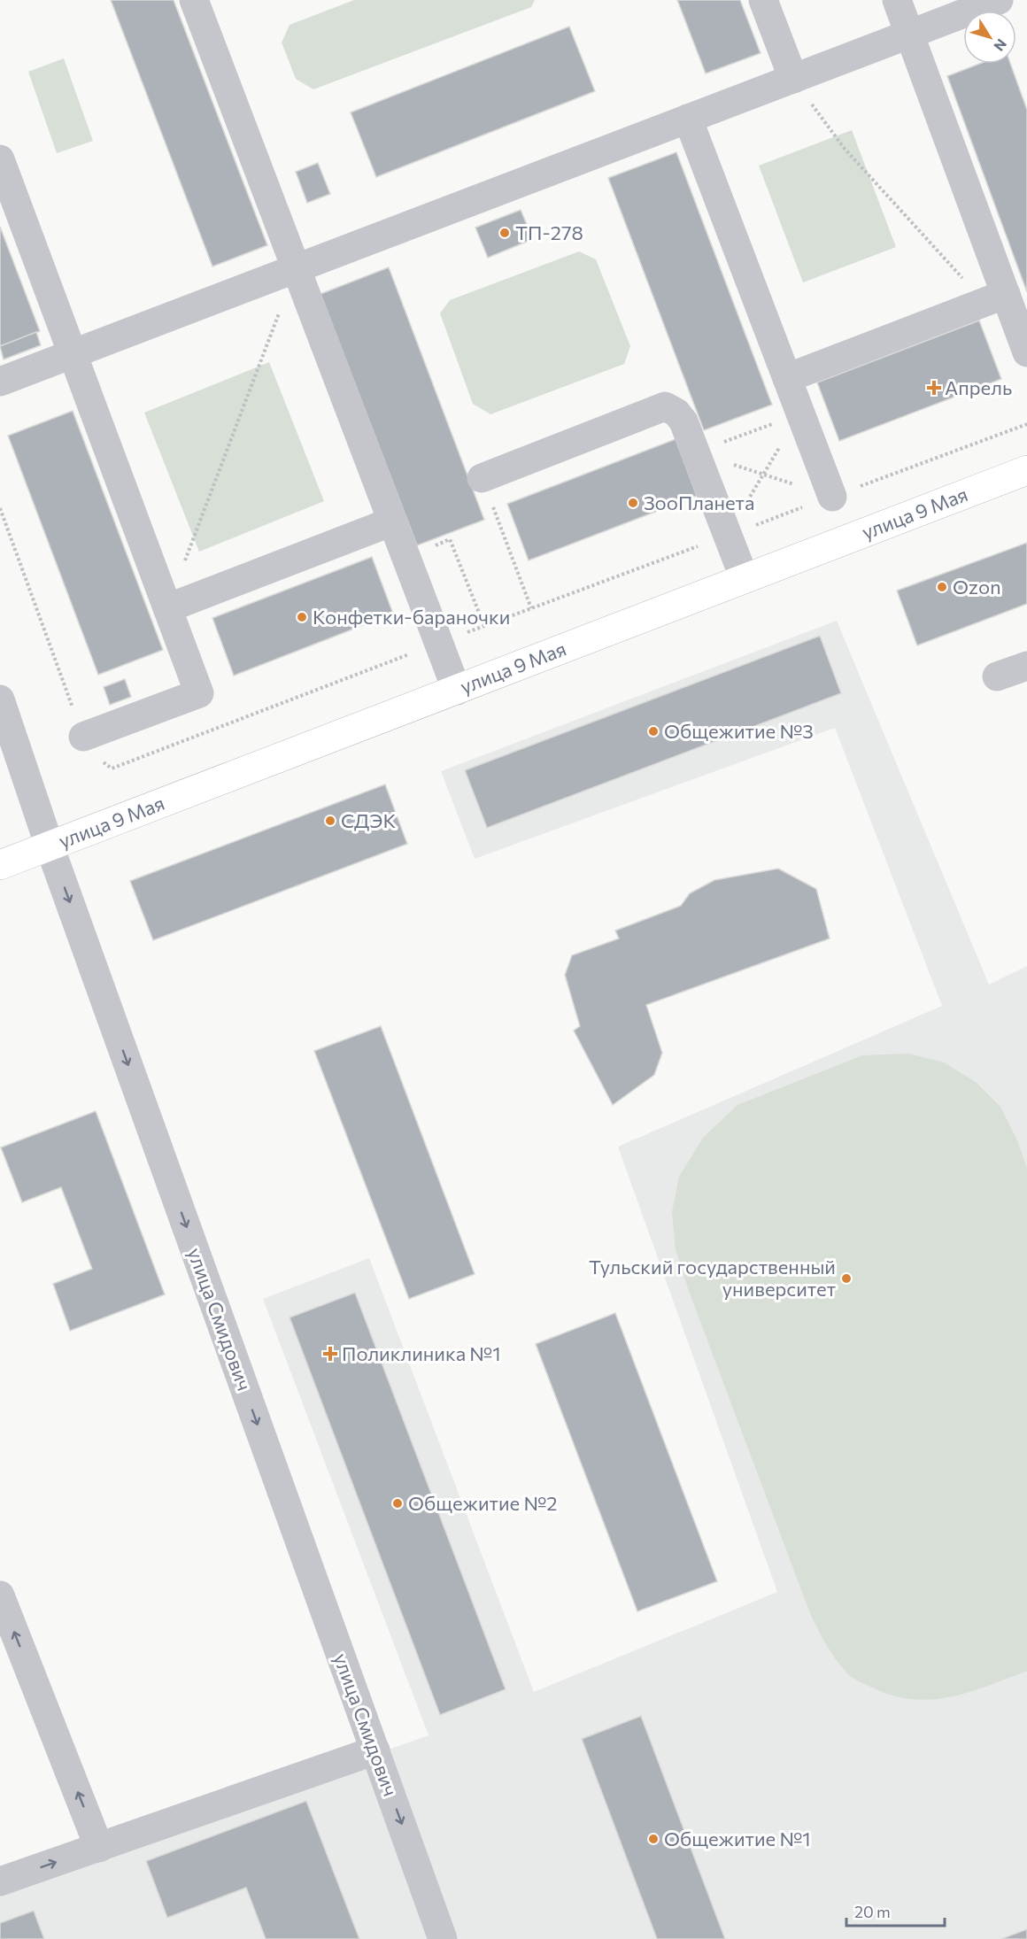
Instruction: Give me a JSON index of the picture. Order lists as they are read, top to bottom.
{
  "streets": {
    "main road": ["улица 9 Мая"],
    "street": ["улица Смидович"]
  },
  "crossings": [
    ["улица 9 Мая", "улица Смидович"]
  ],
  "one_way": ["улица Смидович"],
  "places": {
    "other": [
      "ТП-278",
      "ЗооПланета",
      "Ozon",
      "Конфетки-бараночки",
      "Общежитие №3",
      "СДЭК",
      "Тульский государственный университет",
      "Общежитие №2",
      "Общежитие №1"
    ],
    "health": ["Апрель", "Поликлиника №1"]
  },
  "scale_bar": "20 m",
  "north": "bottom right"
}
